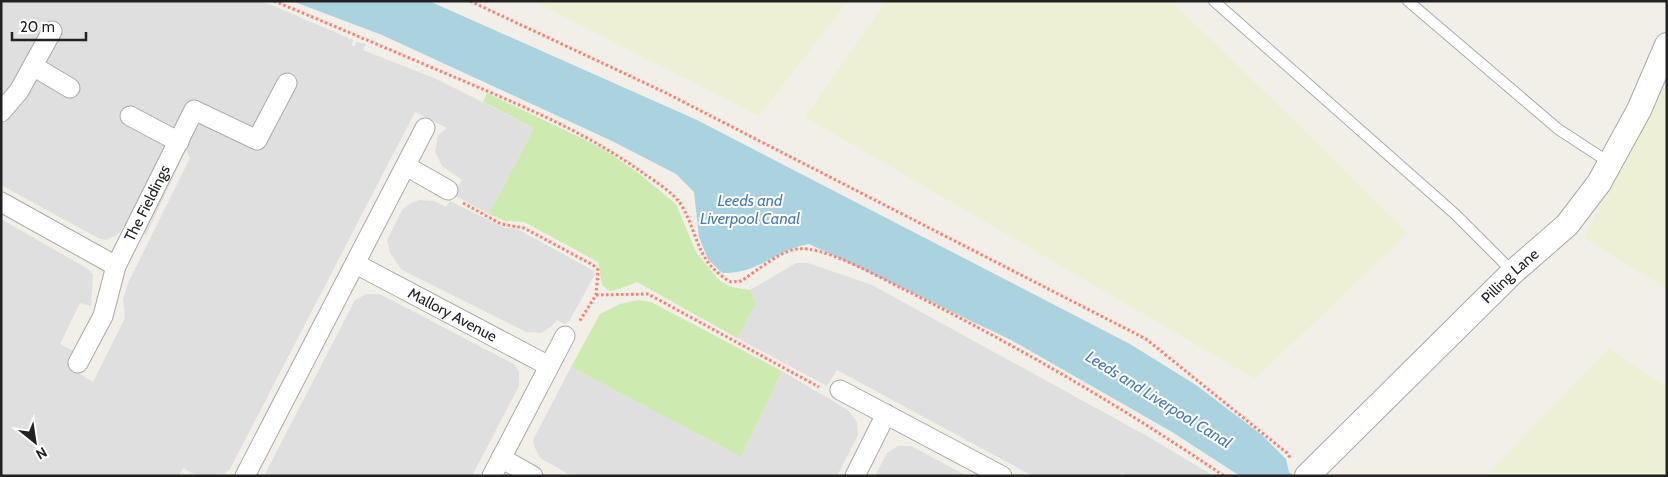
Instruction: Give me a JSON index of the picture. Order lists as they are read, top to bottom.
{
  "streets": {
    "street": ["The Fieldings", "Pilling Lane", "Mallory Avenue"]
  },
  "water": ["Leeds and Liverpool Canal"],
  "scale_bar": "20 m",
  "north": "bottom right"
}
